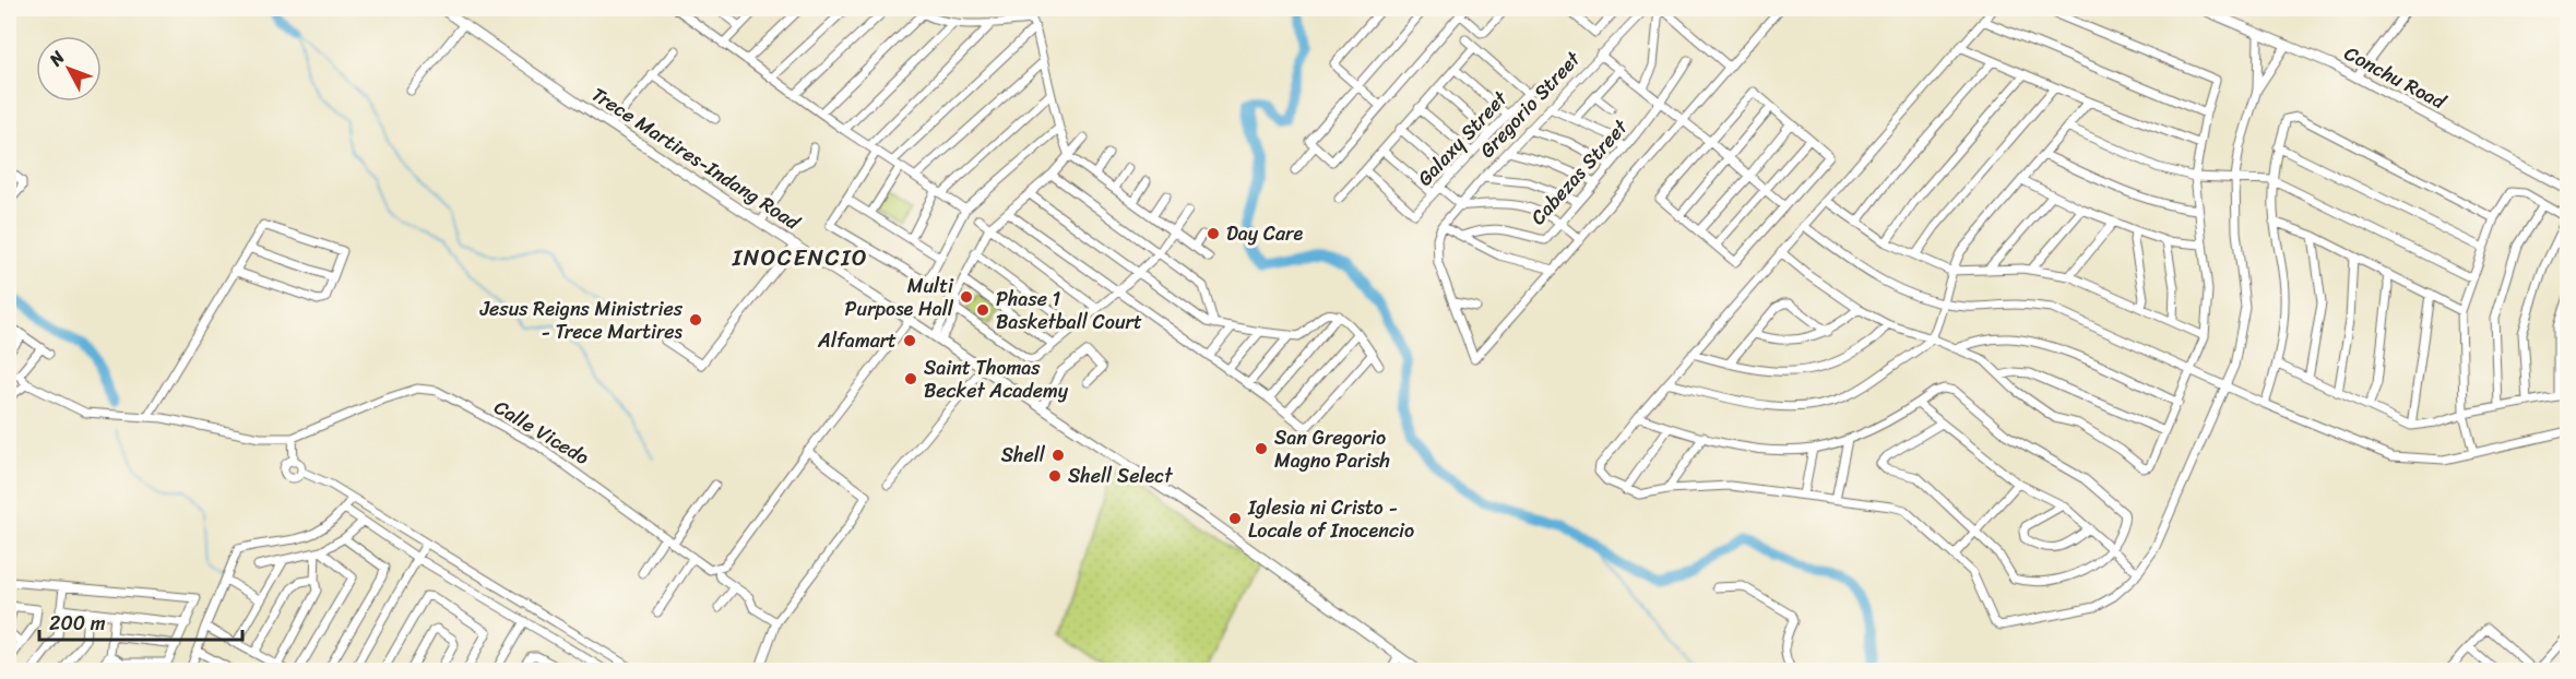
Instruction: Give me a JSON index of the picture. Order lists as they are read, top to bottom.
{
  "streets": {
    "main road": ["Conchu Road", "Trece Martires-Indang Road"],
    "street": [
      "Gregorio Street",
      "Galaxy Street",
      "Cabezas Street",
      "Calle Vicedo"
    ]
  },
  "districts": ["INOCENCIO"],
  "places": [
    "Day Care",
    "Multi Purpose Hall",
    "Phase 1 Basketball Court",
    "Jesus Reigns Ministries - Trece Martires",
    "Alfamart",
    "Saint Thomas Becket Academy",
    "San Gregorio Magno Parish",
    "Shell",
    "Shell Select",
    "Iglesia ni Cristo - Locale of Inocencio"
  ],
  "scale_bar": "200 m",
  "north": "top left"
}
